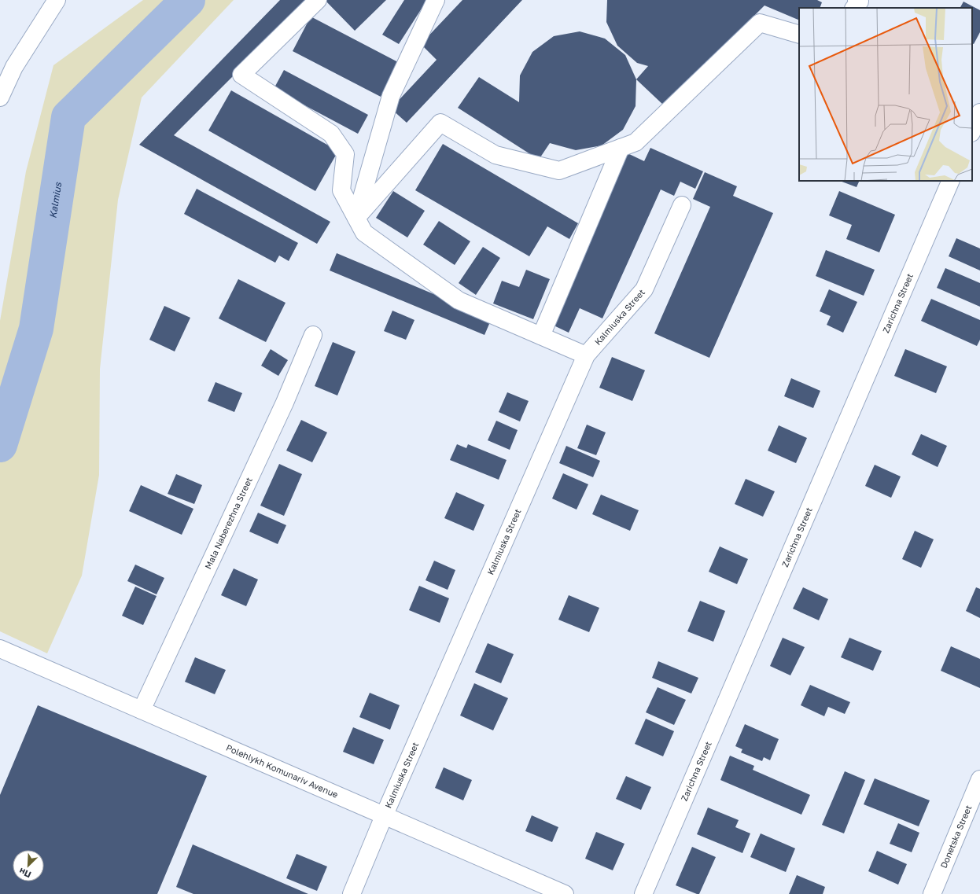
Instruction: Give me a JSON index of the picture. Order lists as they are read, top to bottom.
{
  "streets": {
    "street": [
      "Zarichna Street",
      "Kalmiuska Street",
      "Mala Naberezhna Street",
      "Polehlykh Komunariv Avenue",
      "Donetska Street"
    ]
  },
  "crossings": [
    ["Kalmiuska Street", "Polehlykh Komunariv Avenue"],
    ["Mala Naberezhna Street", "Polehlykh Komunariv Avenue"]
  ],
  "water": ["Kalmius"],
  "north": "bottom left"
}
